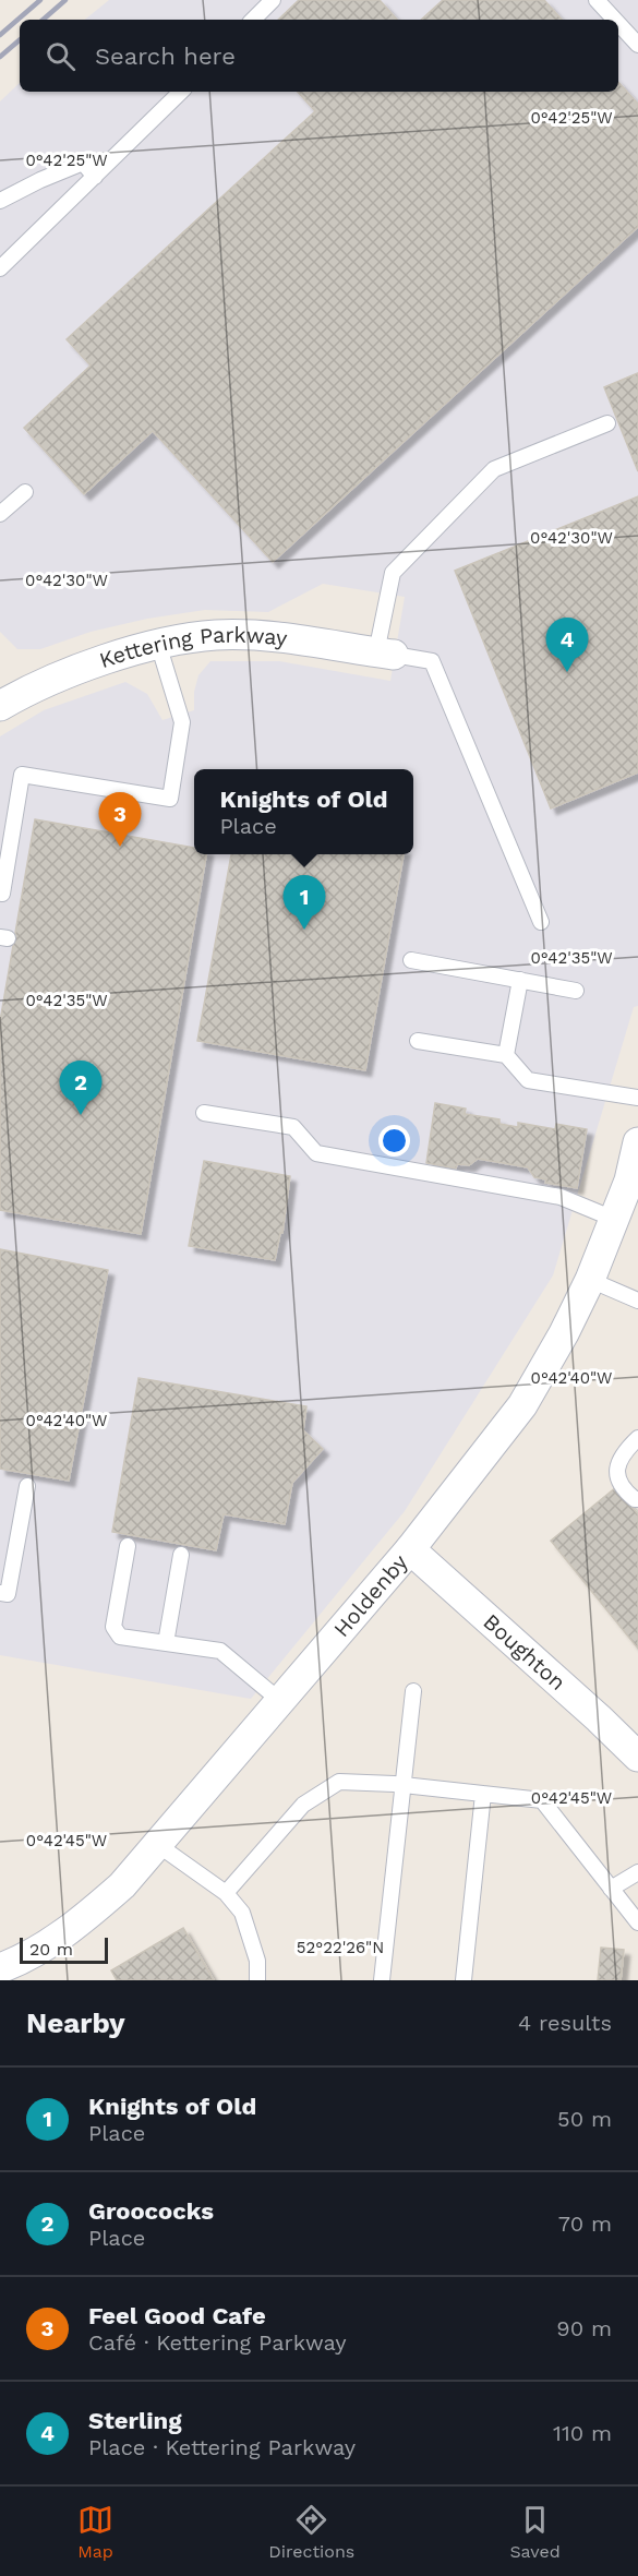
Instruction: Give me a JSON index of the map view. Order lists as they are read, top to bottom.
{
  "streets": {
    "street": ["Kettering Parkway", "Holdenby", "Boughton"]
  },
  "crossings": [
    ["Holdenby", "Boughton"]
  ],
  "scale_bar": "20 m",
  "page": {
    "search": "Search here",
    "pins": [
      "4",
      "3",
      "1",
      "2"
    ],
    "popup": ["Knights of Old", "Place"],
    "scale": "20 m",
    "heading": ["Nearby", "4 results"],
    "list": [
      {
        "mark": "1",
        "name": "Knights of Old",
        "note": "Place",
        "value": "50 m"
      },
      {
        "mark": "2",
        "name": "Groococks",
        "note": "Place",
        "value": "70 m"
      },
      {
        "mark": "3",
        "name": "Feel Good Cafe",
        "note": "Café · Kettering Parkway",
        "value": "90 m"
      },
      {
        "mark": "4",
        "name": "Sterling",
        "note": "Place · Kettering Parkway",
        "value": "110 m"
      }
    ],
    "nav": ["Map", "Directions", "Saved"]
  },
  "coordinates": [
    "0°42'25\"W",
    "0°42'30\"W",
    "0°42'35\"W",
    "0°42'40\"W",
    "0°42'45\"W",
    "52°22'26\"N"
  ]
}
